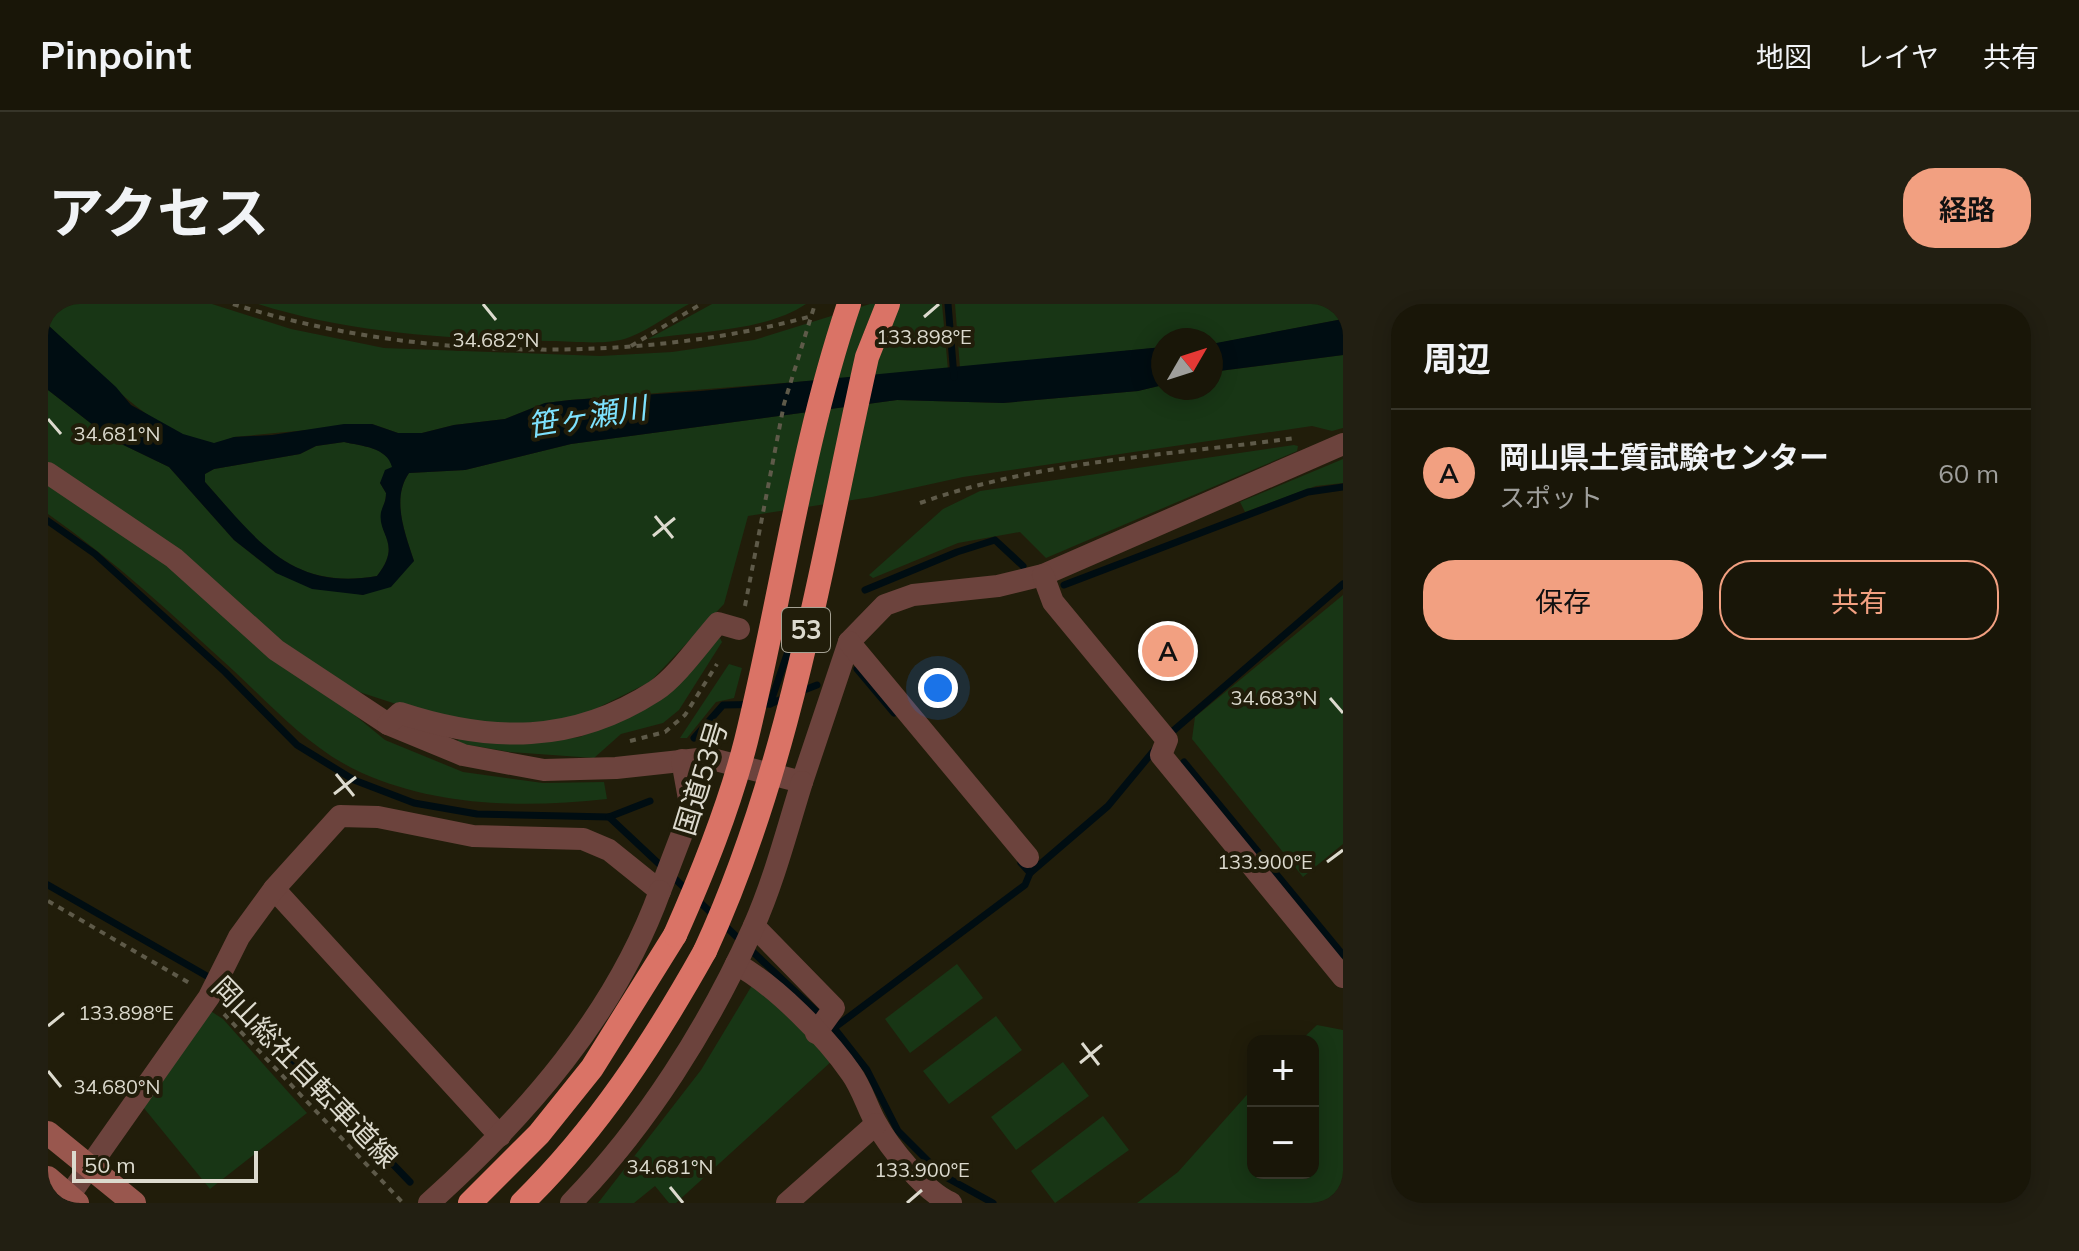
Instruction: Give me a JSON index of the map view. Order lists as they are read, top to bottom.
{
  "streets": {
    "highway": ["53", "国道53号"],
    "path": ["岡山総社自転車道線"]
  },
  "water": ["笹ヶ瀬川"],
  "scale_bar": "50 m",
  "north": "top right",
  "page": {
    "header": "Pinpoint",
    "nav": ["地図", "レイヤ", "共有"],
    "title": "アクセス",
    "buttons": [
      "経路",
      ["保存", "共有"]
    ],
    "heading": "周辺",
    "list": [
      {
        "mark": "A",
        "name": "岡山県土質試験センター",
        "note": "スポット",
        "value": "60 m"
      }
    ],
    "pins": "A",
    "map_buttons": ["+", "−"],
    "scale": "50 m"
  },
  "coordinates": [
    "133.898°E",
    "34.682°N",
    "34.681°N",
    "34.683°N",
    "133.900°E",
    "34.680°N"
  ]
}
